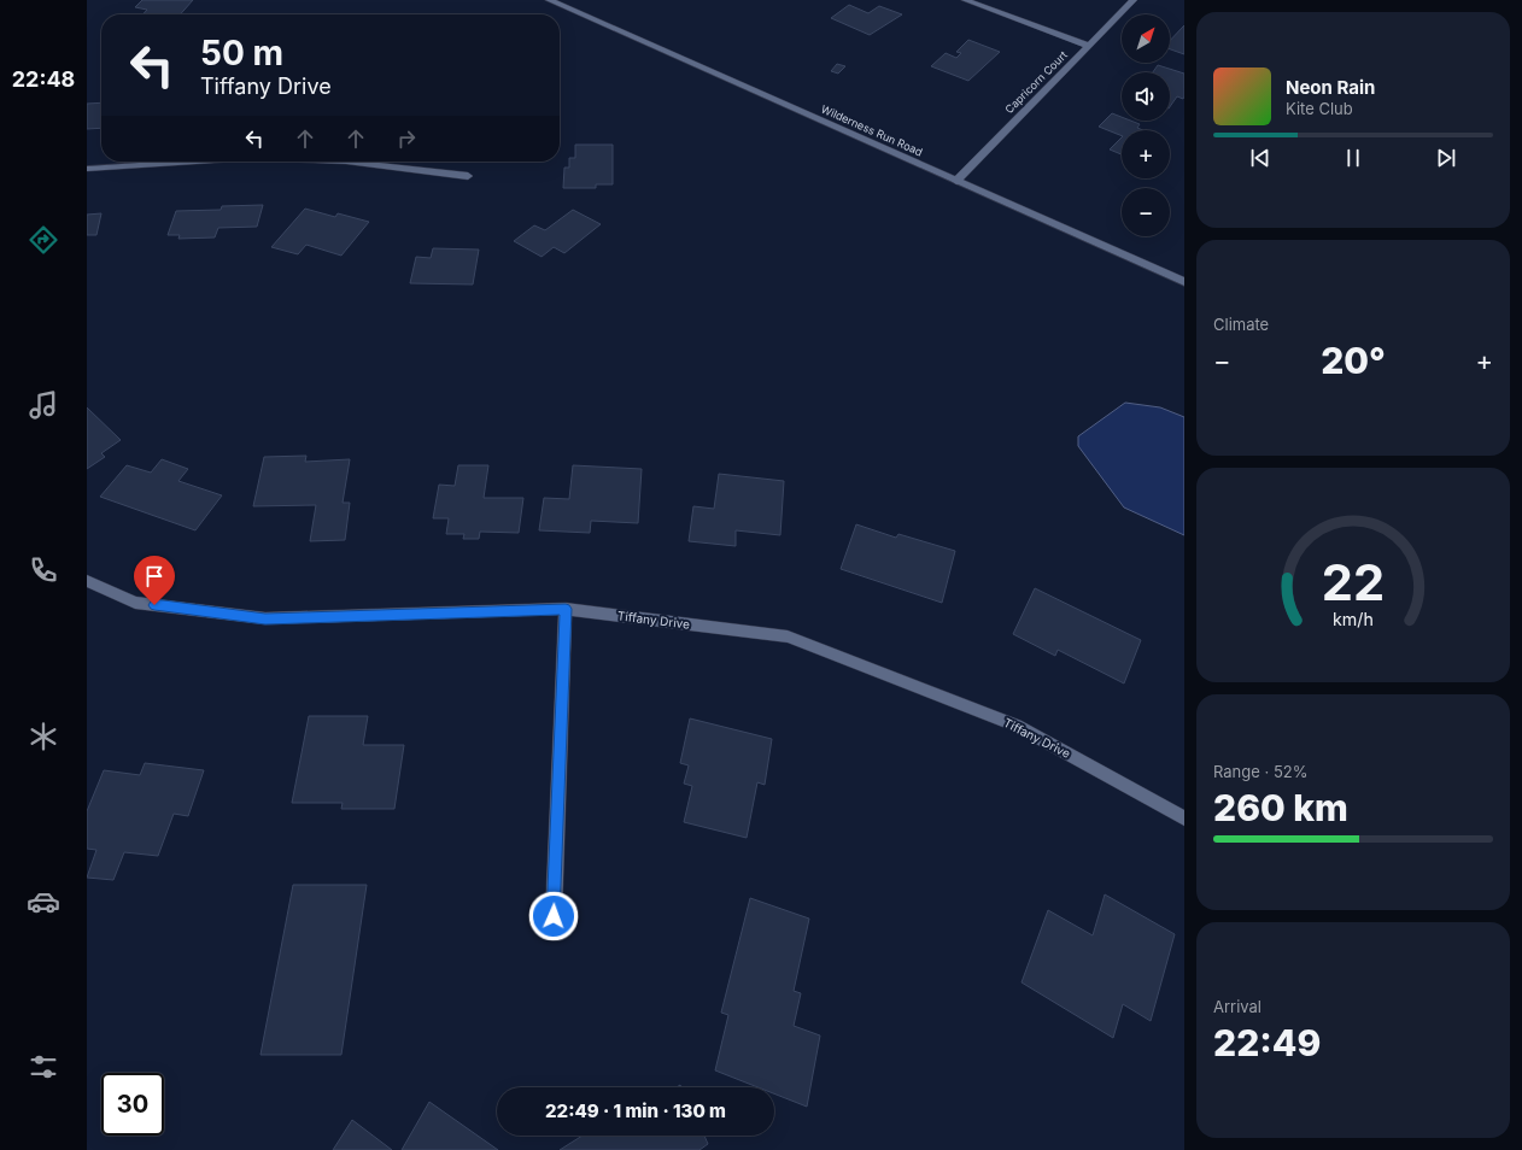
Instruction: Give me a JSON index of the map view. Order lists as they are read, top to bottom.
{
  "streets": {
    "street": ["Capricorn Court", "Wilderness Run Road", "Tiffany Drive"]
  },
  "crossings": [
    ["Capricorn Court", "Wilderness Run Road"]
  ],
  "north": "top right",
  "page": {
    "tabs": "22:48",
    "map_buttons": ["+", "−"],
    "turn": ["50 m", "Tiffany Drive"],
    "song": ["Neon Rain", "Kite Club"],
    "tile": [
      "Climate",
      ["Range · 52%", "260 km"],
      ["Arrival", "22:49"]
    ],
    "heat": ["−", "20°", "+"],
    "limit": "30",
    "trip": "22:49 · 1 min · 130 m",
    "gauge": ["22", "km/h"]
  }
}
